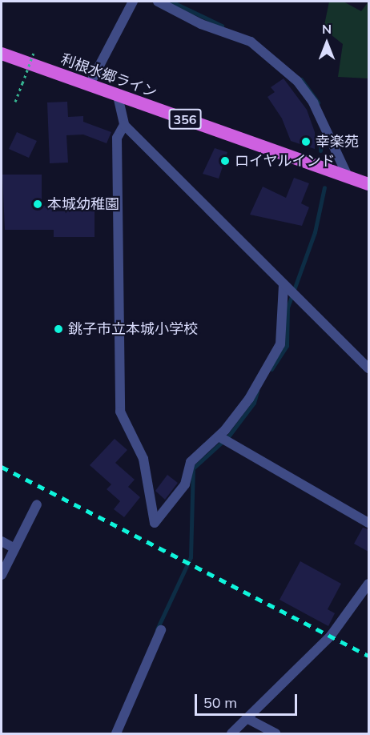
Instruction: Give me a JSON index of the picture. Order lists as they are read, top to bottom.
{
  "streets": {
    "highway": ["利根水郷ライン", "356"]
  },
  "places": [
    "幸楽苑",
    "ロイヤルインド",
    "本城幼稚園",
    "銚子市立本城小学校"
  ],
  "scale_bar": "50 m",
  "north": "top"
}
